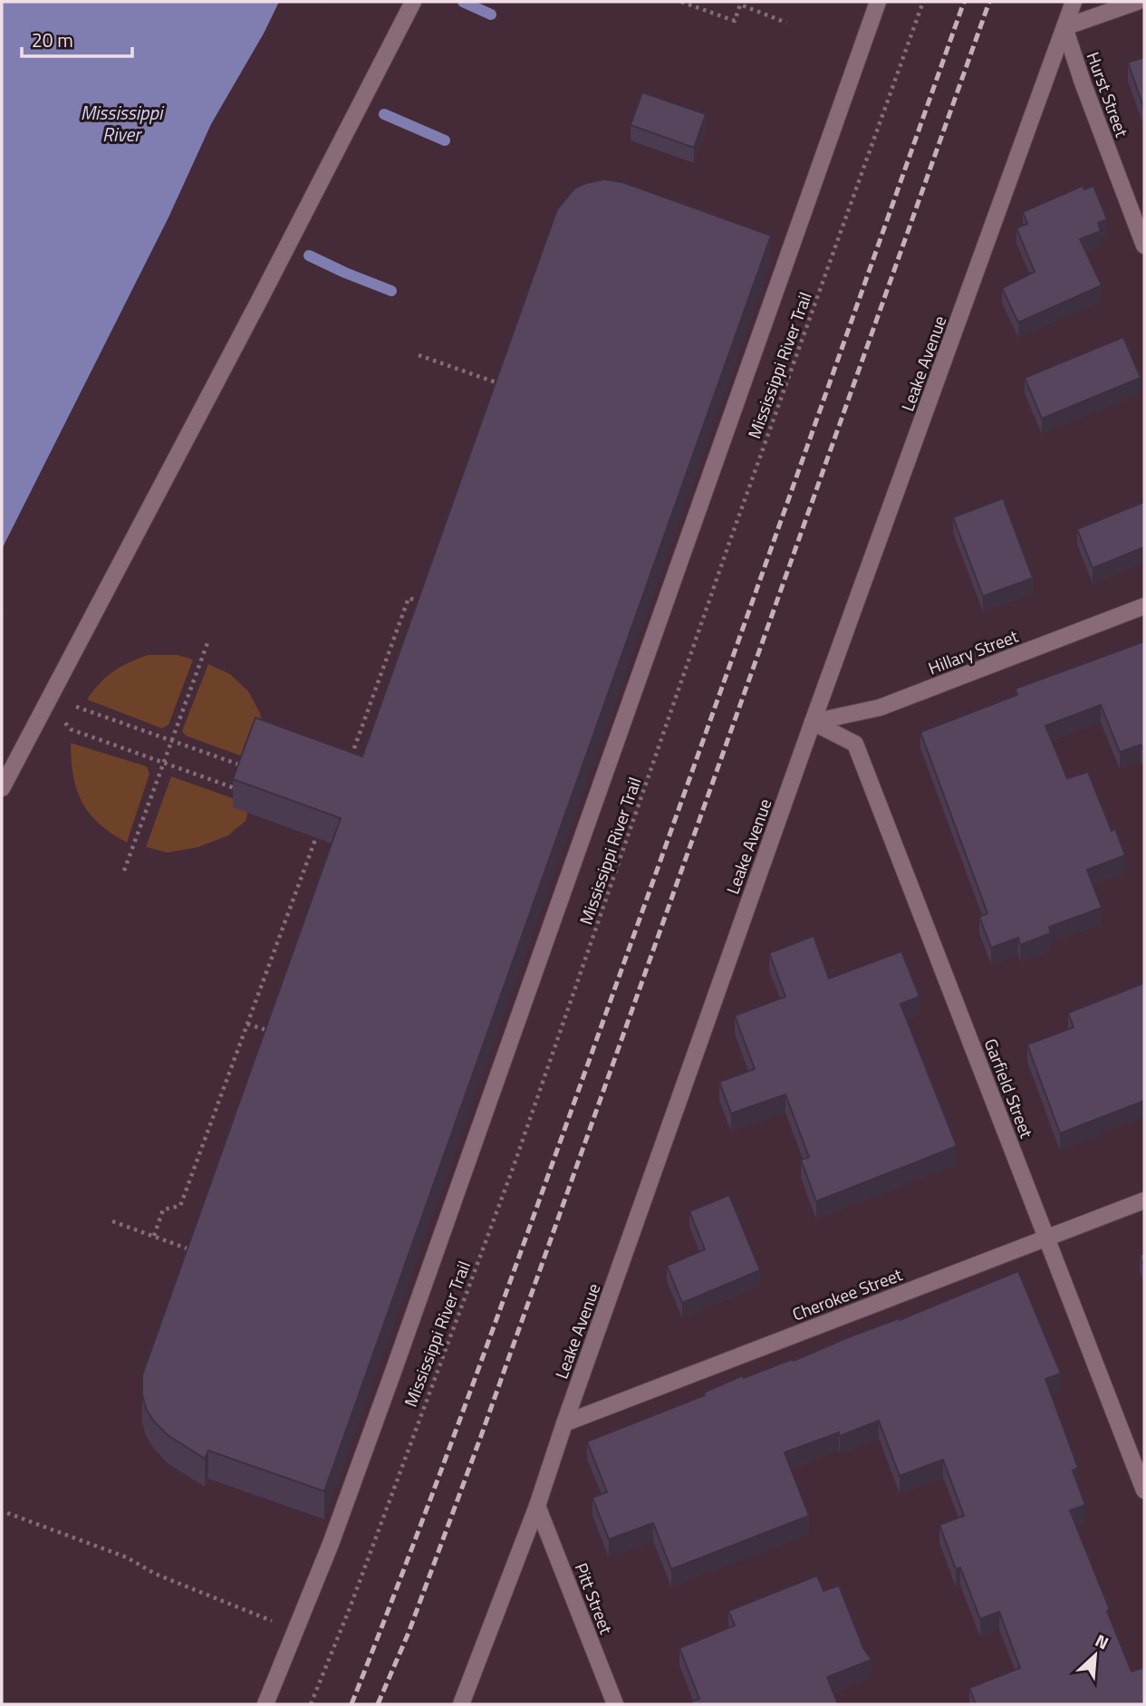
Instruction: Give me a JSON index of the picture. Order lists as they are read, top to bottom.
{
  "streets": {
    "street": [
      "Hurst Street",
      "Leake Avenue",
      "Hillary Street",
      "Garfield Street",
      "Cherokee Street",
      "Pitt Street"
    ],
    "path": ["Mississippi River Trail"]
  },
  "crossings": [
    ["Hurst Street", "Leake Avenue"],
    ["Leake Avenue", "Hillary Street"],
    ["Leake Avenue", "Garfield Street"],
    ["Leake Avenue", "Cherokee Street"],
    ["Leake Avenue", "Pitt Street"],
    ["Hillary Street", "Garfield Street"],
    ["Garfield Street", "Cherokee Street"]
  ],
  "water": ["Mississippi River"],
  "scale_bar": "20 m",
  "north": "top right"
}
